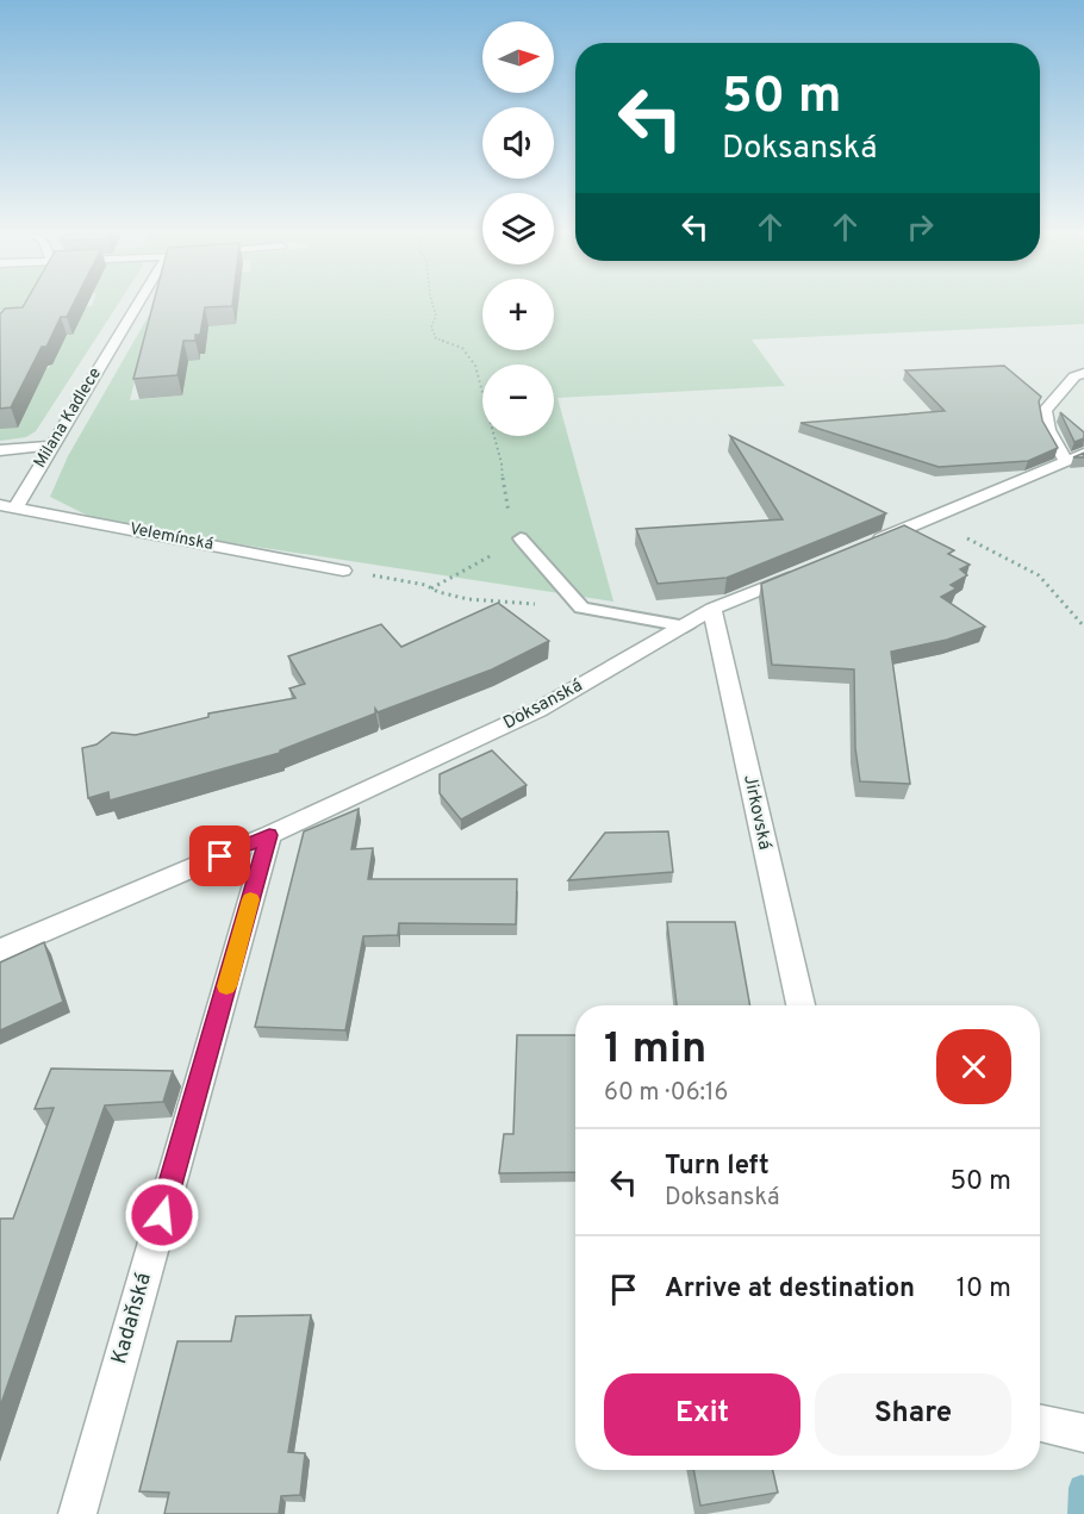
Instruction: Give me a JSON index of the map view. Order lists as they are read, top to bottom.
{
  "streets": {
    "street": [
      "Milana Kadlece",
      "Velemínská",
      "Doksanská",
      "Jirkovská",
      "Kadaňská"
    ]
  },
  "crossings": [
    ["Milana Kadlece", "Velemínská"],
    ["Doksanská", "Jirkovská"],
    ["Doksanská", "Kadaňská"]
  ],
  "north": "right",
  "page": {
    "map_buttons": ["+", "−"],
    "turn": ["50 m", "Doksanská"],
    "heading": ["1 min", "60 m · 06:16"],
    "list": [
      {
        "name": "Turn left",
        "note": "Doksanská",
        "value": "50 m"
      },
      {
        "name": "Arrive at destination",
        "value": "10 m"
      }
    ],
    "buttons": ["Exit", "Share"]
  }
}
